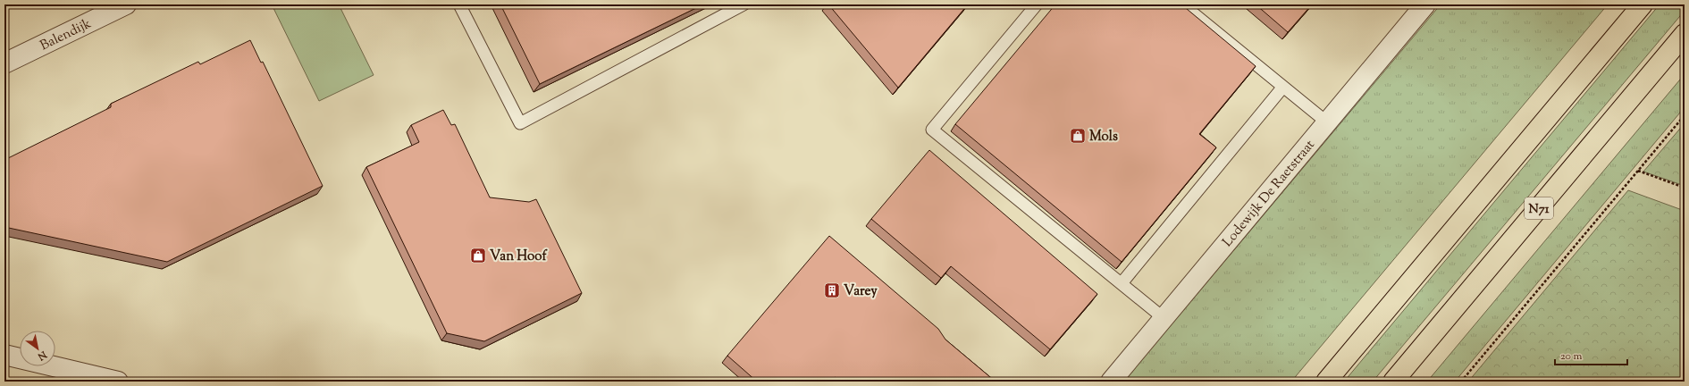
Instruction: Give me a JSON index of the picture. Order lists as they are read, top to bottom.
{
  "streets": {
    "highway": ["N71"],
    "street": ["Balendijk", "Lodewijk De Raetstraat"]
  },
  "places": {
    "shop": ["Mols", "Van Hoof"],
    "building": ["Varey"]
  },
  "scale_bar": "20 m",
  "north": "bottom right"
}
